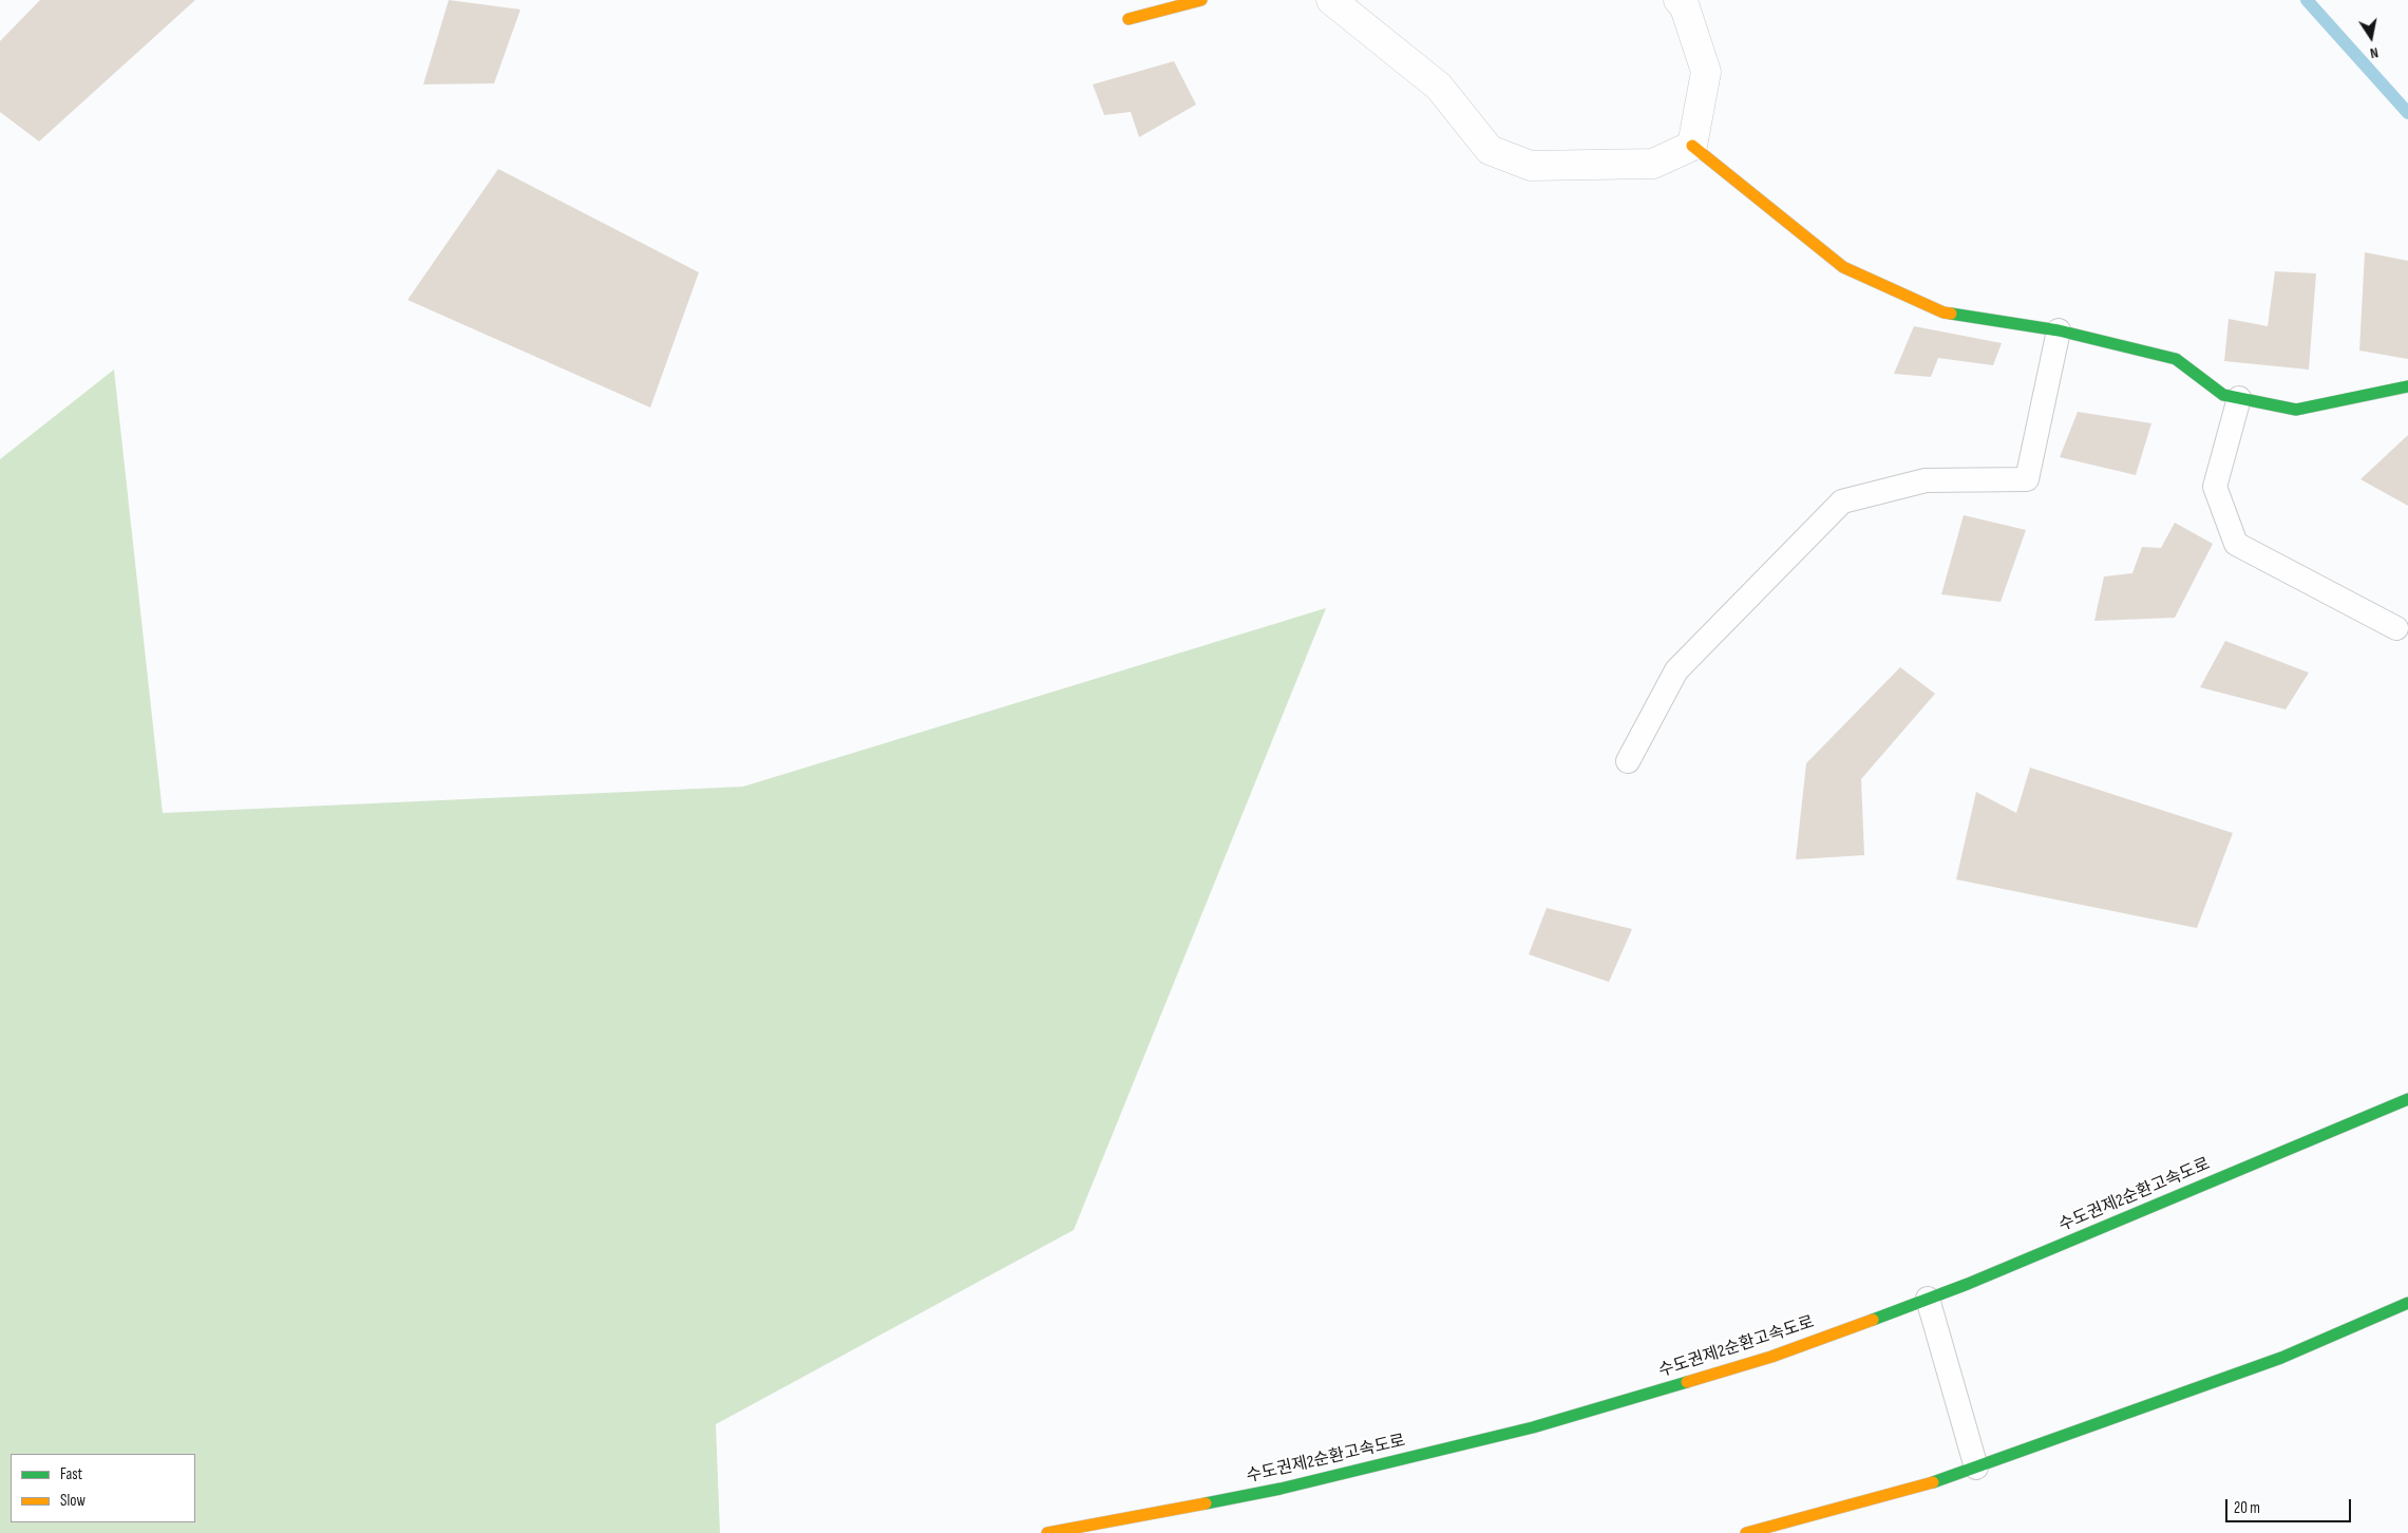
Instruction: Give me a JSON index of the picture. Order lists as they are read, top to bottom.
{
  "streets": {
    "main road": ["수도권제2순환고속도로"]
  },
  "legend": ["Fast", "Slow"],
  "scale_bar": "20 m",
  "north": "bottom"
}
